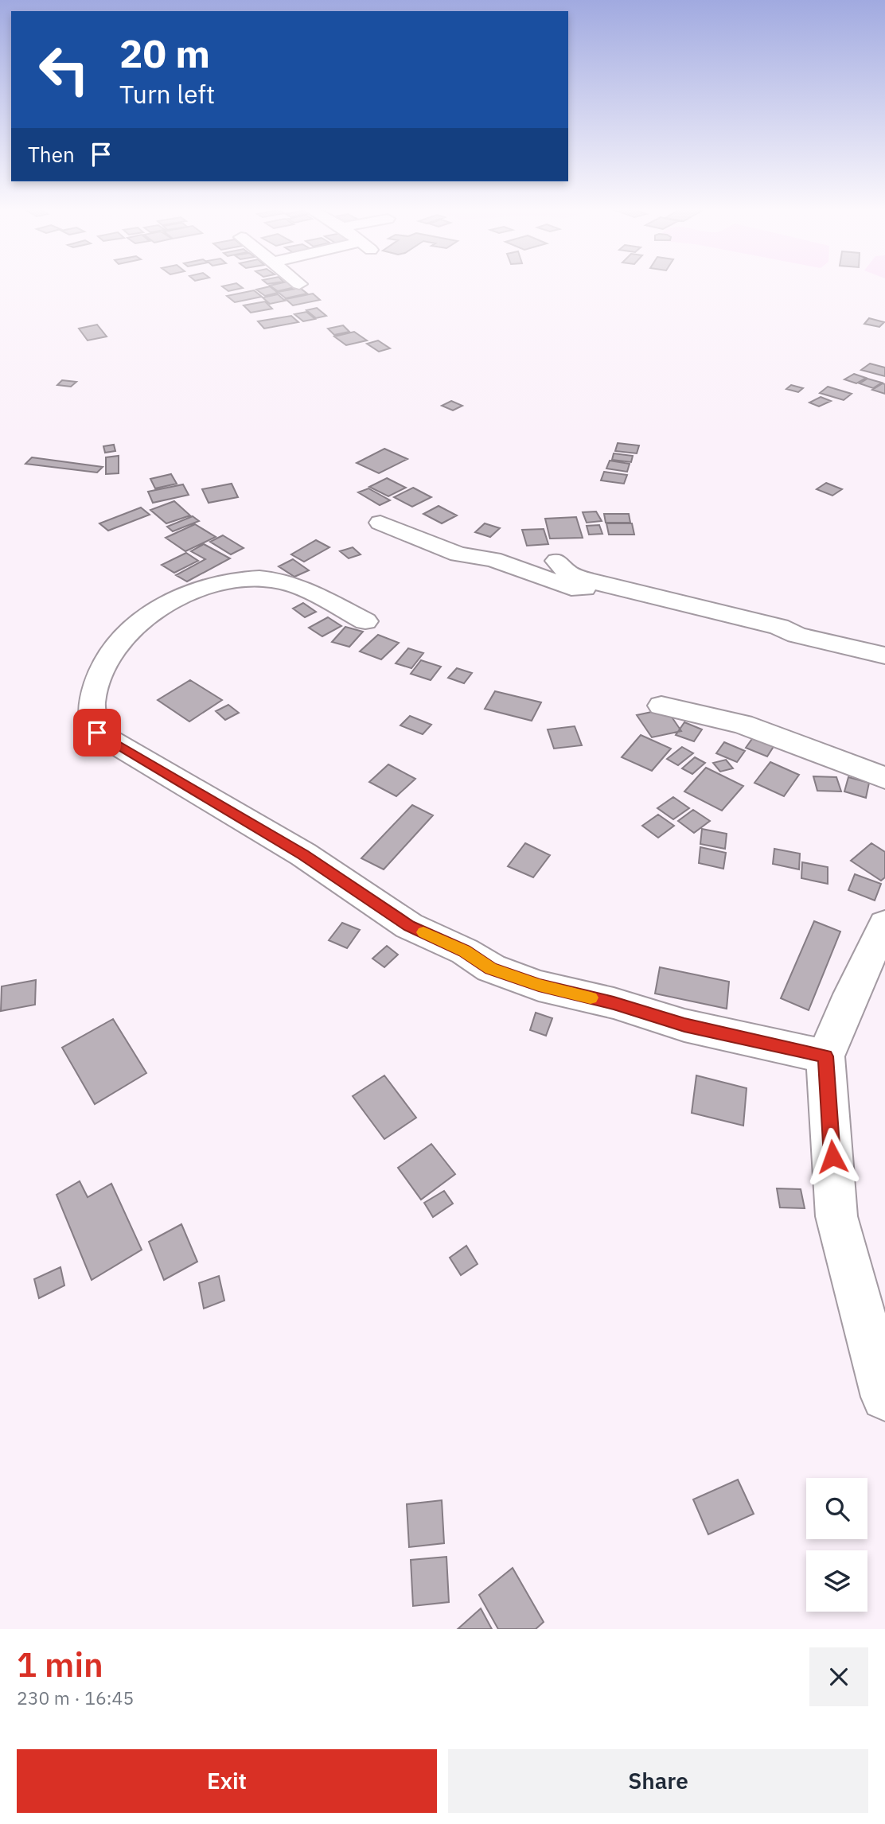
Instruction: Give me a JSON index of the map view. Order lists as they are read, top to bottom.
{
  "page": {
    "turn": ["20 m", "Turn left"],
    "then": "Then",
    "heading": ["1 min", "230 m · 16:45"],
    "buttons": ["Exit", "Share"]
  }
}
